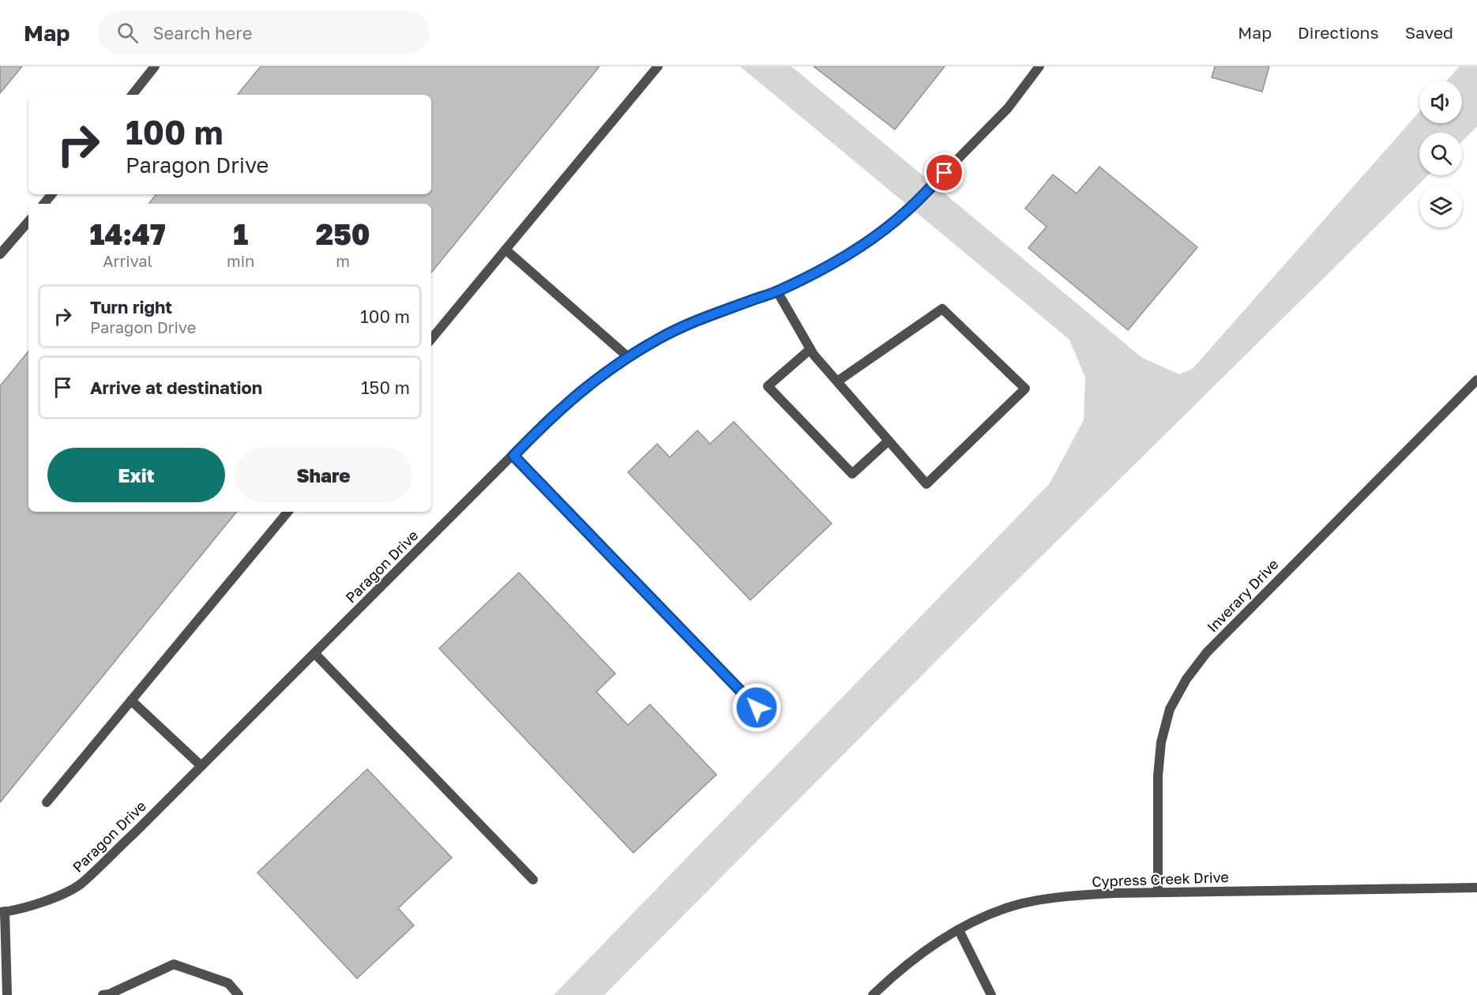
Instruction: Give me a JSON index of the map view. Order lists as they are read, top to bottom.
{
  "streets": {
    "street": ["Paragon Drive", "Inverary Drive", "Cypress Creek Drive"]
  },
  "crossings": [
    ["Inverary Drive", "Cypress Creek Drive"]
  ],
  "page": {
    "header": "Map",
    "search": "Search here",
    "nav": ["Map", "Directions", "Saved"],
    "turn": ["100 m", "Paragon Drive"],
    "eta": [
      "14:47",
      "Arrival",
      "1",
      "min",
      "250",
      "m"
    ],
    "list": [
      {
        "name": "Turn right",
        "note": "Paragon Drive",
        "value": "100 m"
      },
      {
        "name": "Arrive at destination",
        "value": "150 m"
      }
    ],
    "buttons": ["Exit", "Share"]
  }
}
